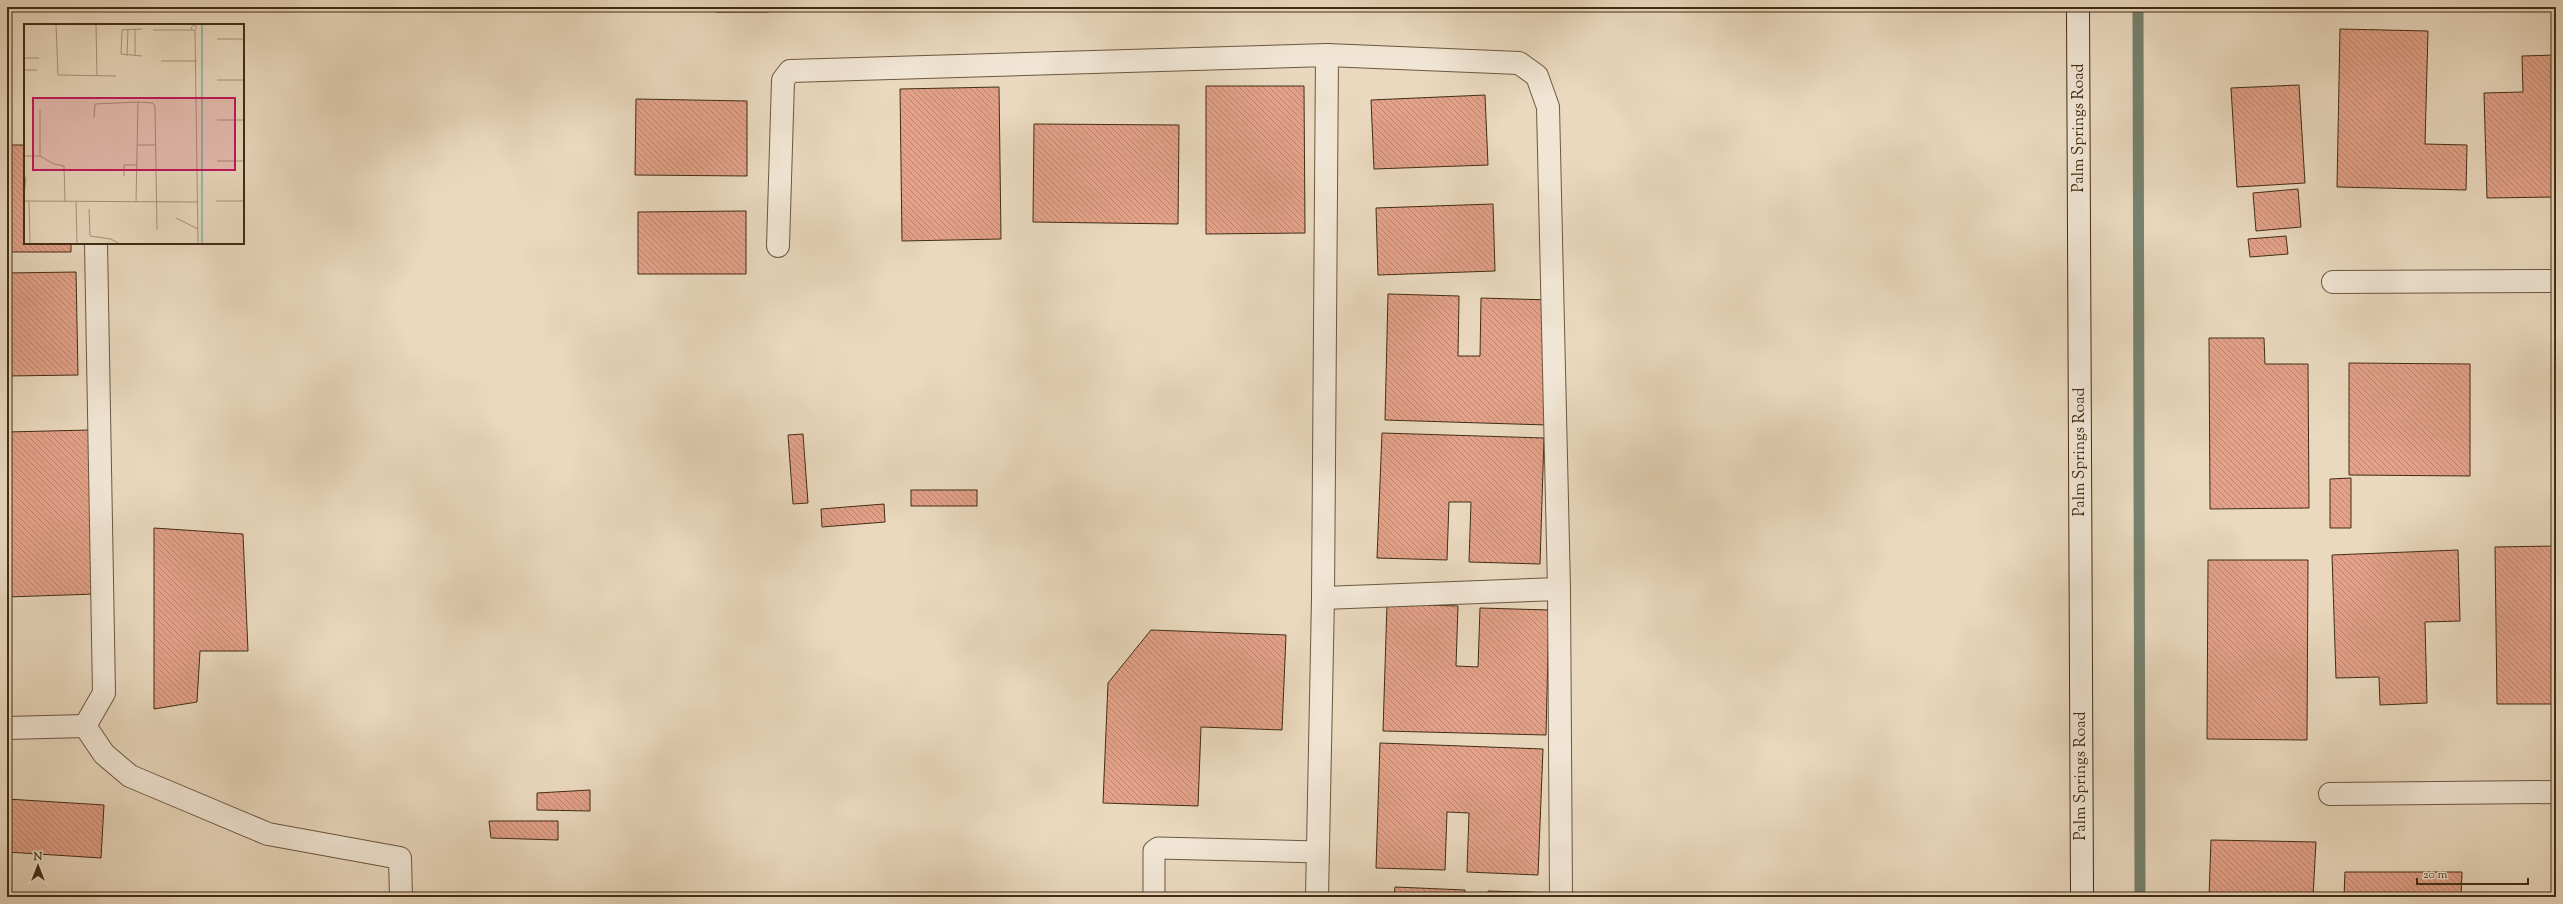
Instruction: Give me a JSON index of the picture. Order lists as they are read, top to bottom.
{
  "streets": {
    "street": ["Palm Springs Road"]
  },
  "scale_bar": "20 m",
  "north": "top"
}
